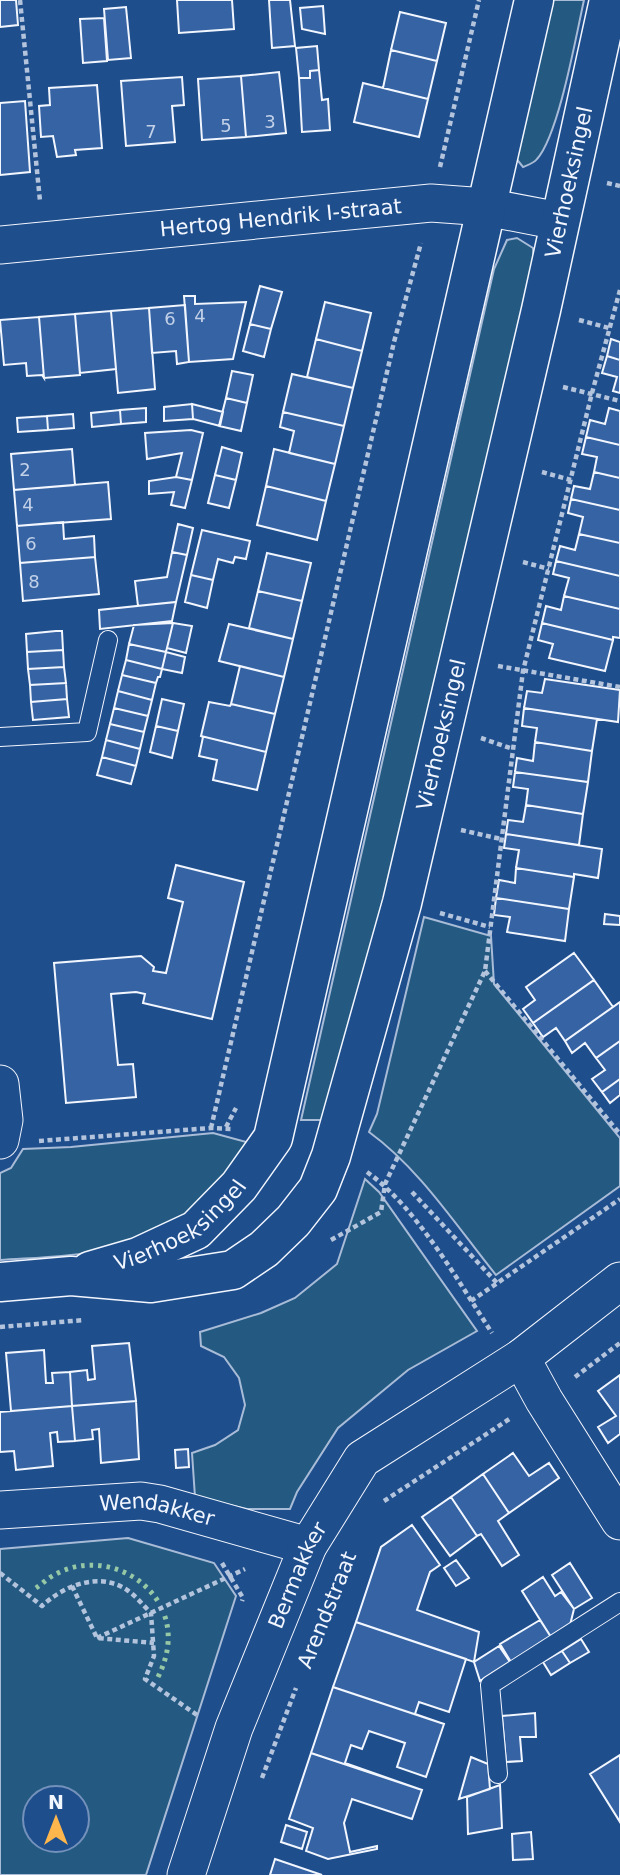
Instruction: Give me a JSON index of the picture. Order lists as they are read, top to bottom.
{
  "streets": {
    "street": [
      "Vierhoeksingel",
      "Hertog Hendrik I-straat",
      "Wendakker",
      "Bermakker"
    ],
    "path": ["Arendstraat"]
  },
  "crossings": [
    ["Vierhoeksingel", "Hertog Hendrik I-straat"],
    ["Wendakker", "Bermakker"]
  ],
  "house_numbers": [
    "3",
    "5",
    "7",
    "4",
    "6",
    "2",
    "4",
    "6",
    "8"
  ],
  "north": "top"
}
